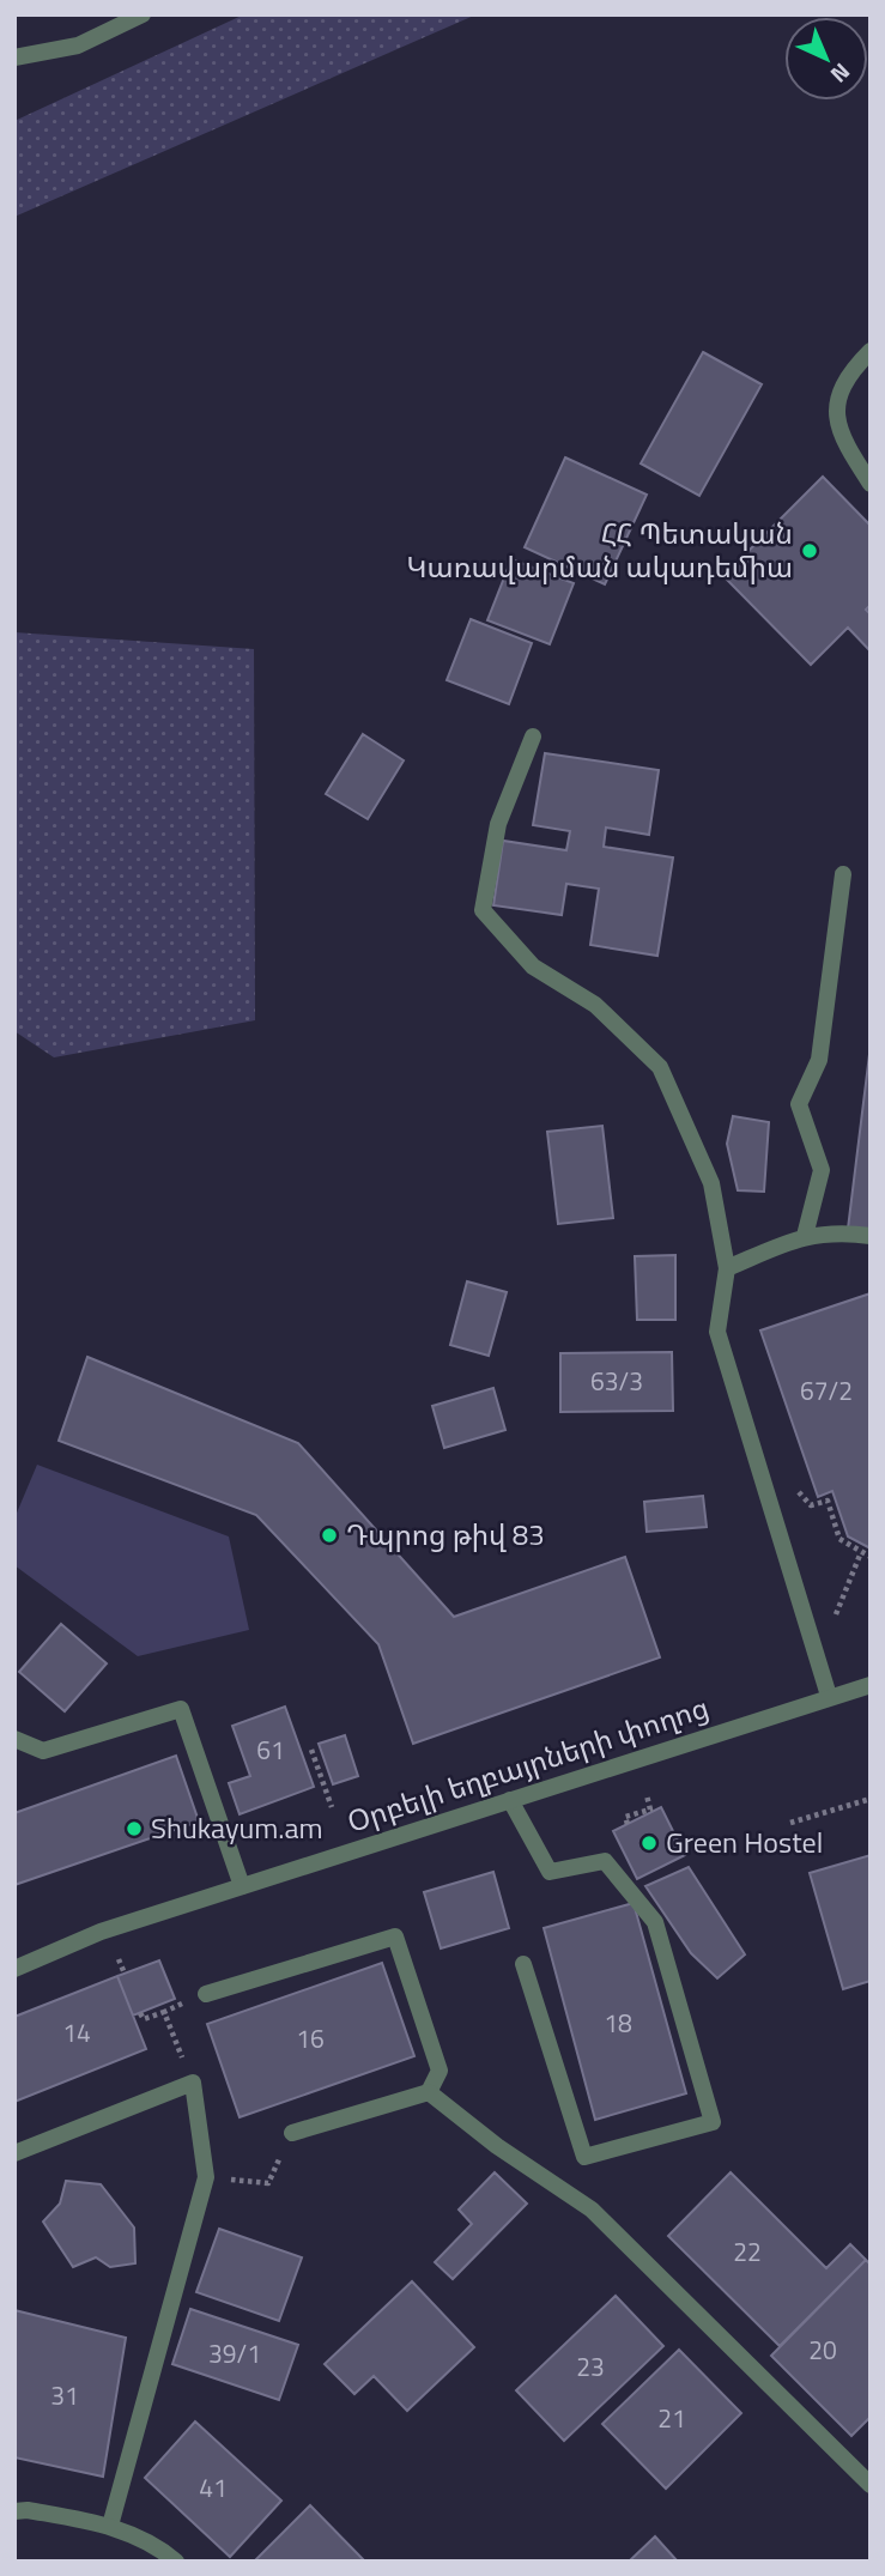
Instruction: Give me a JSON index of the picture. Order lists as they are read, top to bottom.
{
  "streets": {
    "street": ["Օրբելի եղբայրների փողոց"]
  },
  "places": [
    "ՀՀ Պետական Կառավարման ակադեմիա",
    "Դպրոց թիվ 83",
    "Shukayum.am",
    "Green Hostel"
  ],
  "house_numbers": [
    "63/3",
    "67/2",
    "61",
    "18",
    "14",
    "16",
    "22",
    "20",
    "39/1",
    "23",
    "31",
    "21",
    "41"
  ],
  "north": "bottom right"
}
